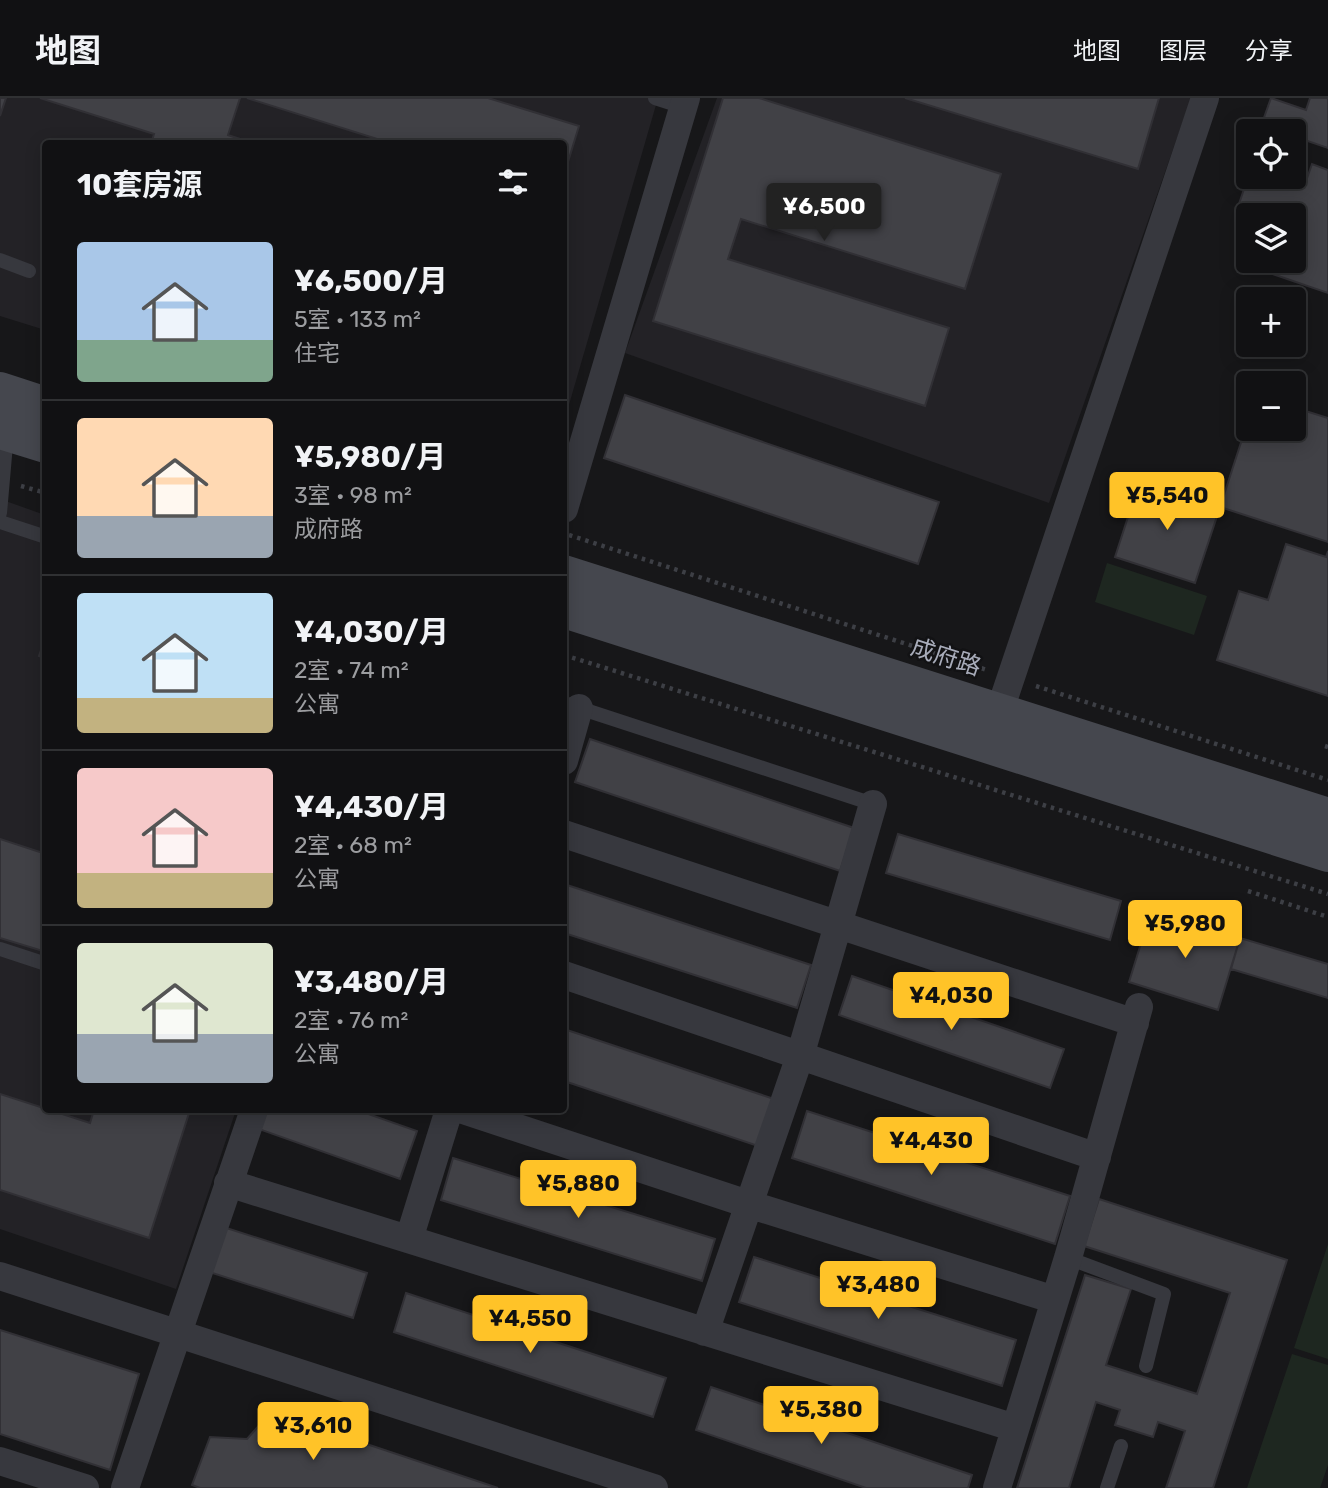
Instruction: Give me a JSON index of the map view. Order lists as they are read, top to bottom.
{
  "streets": {
    "main road": ["成府路"]
  },
  "page": {
    "header": "地图",
    "nav": ["地图", "图层", "分享"],
    "map_buttons": ["+", "−"],
    "heading": "10套房源",
    "price": [
      "¥6,500",
      "¥5,540",
      "¥5,980",
      "¥4,030",
      "¥4,430",
      "¥5,880",
      "¥3,480",
      "¥4,550",
      "¥5,380",
      "¥3,610"
    ],
    "list": [
      {
        "name": "¥6,500/月",
        "note": "5室 · 133 m² · 住宅"
      },
      {
        "name": "¥5,980/月",
        "note": "3室 · 98 m² · 成府路"
      },
      {
        "name": "¥4,030/月",
        "note": "2室 · 74 m² · 公寓"
      },
      {
        "name": "¥4,430/月",
        "note": "2室 · 68 m² · 公寓"
      },
      {
        "name": "¥3,480/月",
        "note": "2室 · 76 m² · 公寓"
      }
    ]
  }
}
